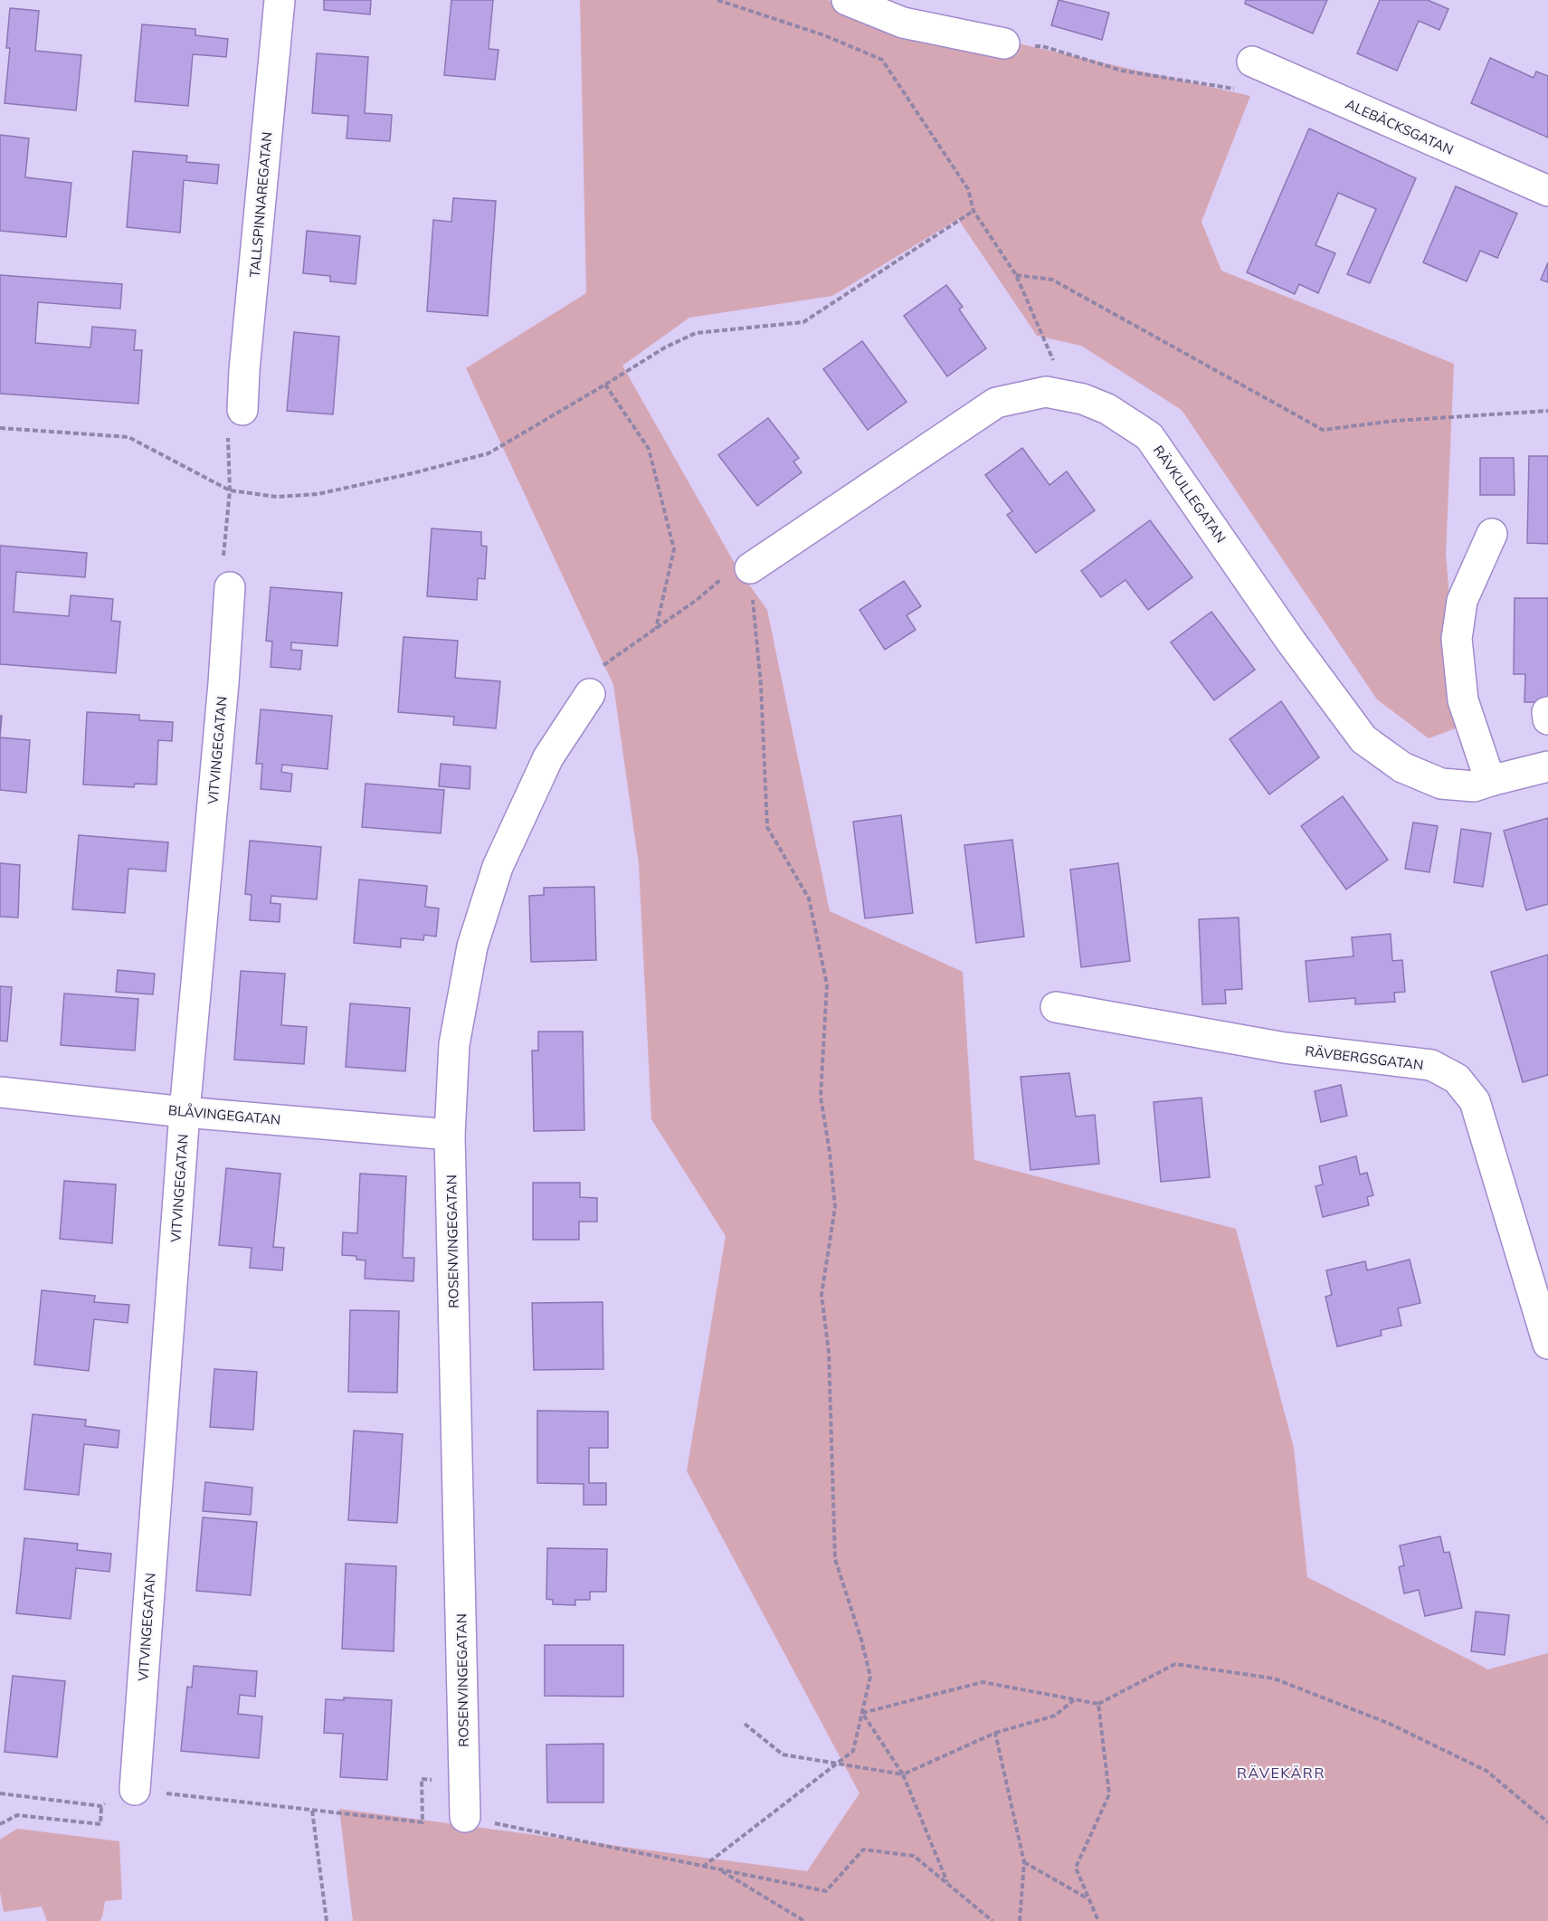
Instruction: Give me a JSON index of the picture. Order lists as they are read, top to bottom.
{
  "streets": {
    "street": [
      "ALEBÄCKSGATAN",
      "TALLSPINNAREGATAN",
      "RÄVKULLEGATAN",
      "VITVINGEGATAN",
      "RÄVBERGSGATAN",
      "BLÅVINGEGATAN",
      "ROSENVINGEGATAN"
    ]
  },
  "crossings": [
    ["VITVINGEGATAN", "BLÅVINGEGATAN"],
    ["BLÅVINGEGATAN", "ROSENVINGEGATAN"]
  ],
  "districts": ["RÄVEKÄRR"]
}
